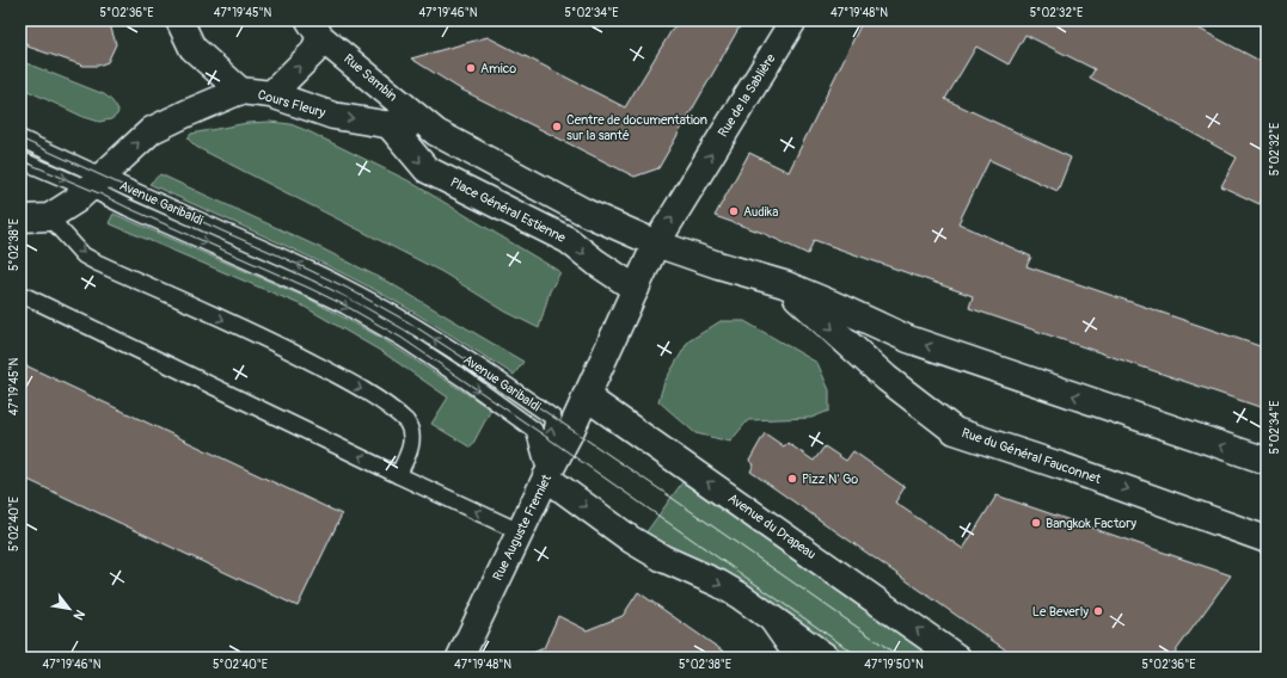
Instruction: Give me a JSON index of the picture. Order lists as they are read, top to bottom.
{
  "streets": {
    "main road": [
      "Rue Sambin",
      "Rue de la Sablière",
      "Cours Fleury",
      "Avenue Garibaldi",
      "Place Général Estienne",
      "Rue du Général Fauconnet",
      "Avenue du Drapeau",
      "Rue Auguste Fremiet"
    ]
  },
  "crossings": [
    ["Rue Sambin", "Cours Fleury"],
    ["Rue de la Sablière", "Rue du Général Fauconnet"],
    ["Cours Fleury", "Avenue Garibaldi"],
    ["Cours Fleury", "Place Général Estienne"],
    ["Avenue Garibaldi", "Rue Auguste Fremiet"],
    ["Avenue du Drapeau", "Rue Auguste Fremiet"]
  ],
  "one_way": ["Rue de la Sablière", "Cours Fleury"],
  "places": [
    "Amico",
    "Centre de documentation sur la santé",
    "Audika",
    "Pizz N' Go",
    "Bangkok Factory",
    "Le Beverly"
  ],
  "north": "bottom right",
  "coordinates": [
    "5°02'36\"E",
    "47°19'45\"N",
    "47°19'46\"N",
    "5°02'34\"E",
    "47°19'48\"N",
    "5°02'32\"E",
    "5°02'38\"E",
    "5°02'40\"E",
    "47°19'50\"N"
  ]
}
